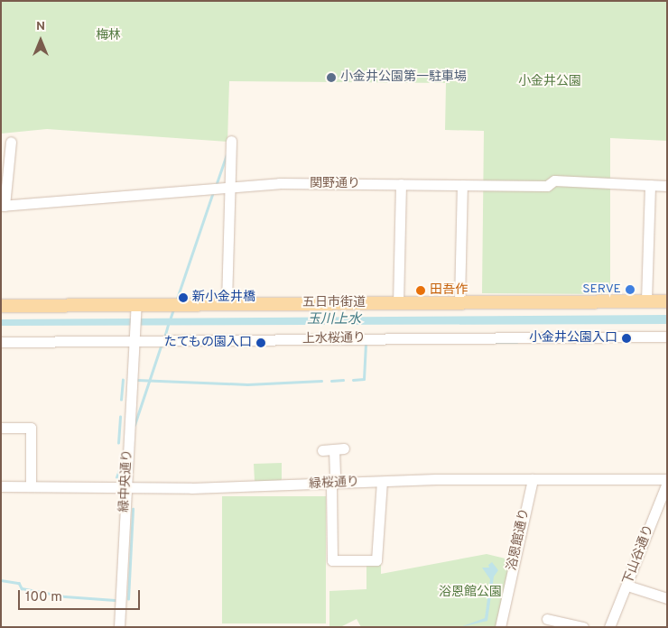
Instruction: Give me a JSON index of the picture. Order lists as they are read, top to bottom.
{
  "streets": {
    "main road": ["五日市街道"],
    "street": [
      "関野通り",
      "上水桜通り",
      "緑中央通り",
      "緑桜通り",
      "浴恩館通り",
      "下山谷通り"
    ]
  },
  "crossings": [
    ["上水桜通り", "緑中央通り"],
    ["緑中央通り", "緑桜通り"],
    ["緑桜通り", "浴恩館通り"]
  ],
  "water": ["玉川上水"],
  "parks": ["梅林", "小金井公園", "浴恩館公園"],
  "places": [
    "小金井公園第一駐車場",
    "SERVE",
    "田吾作",
    "新小金井橋",
    "小金井公園入口",
    "たてもの園入口"
  ],
  "scale_bar": "100 m",
  "north": "top"
}
